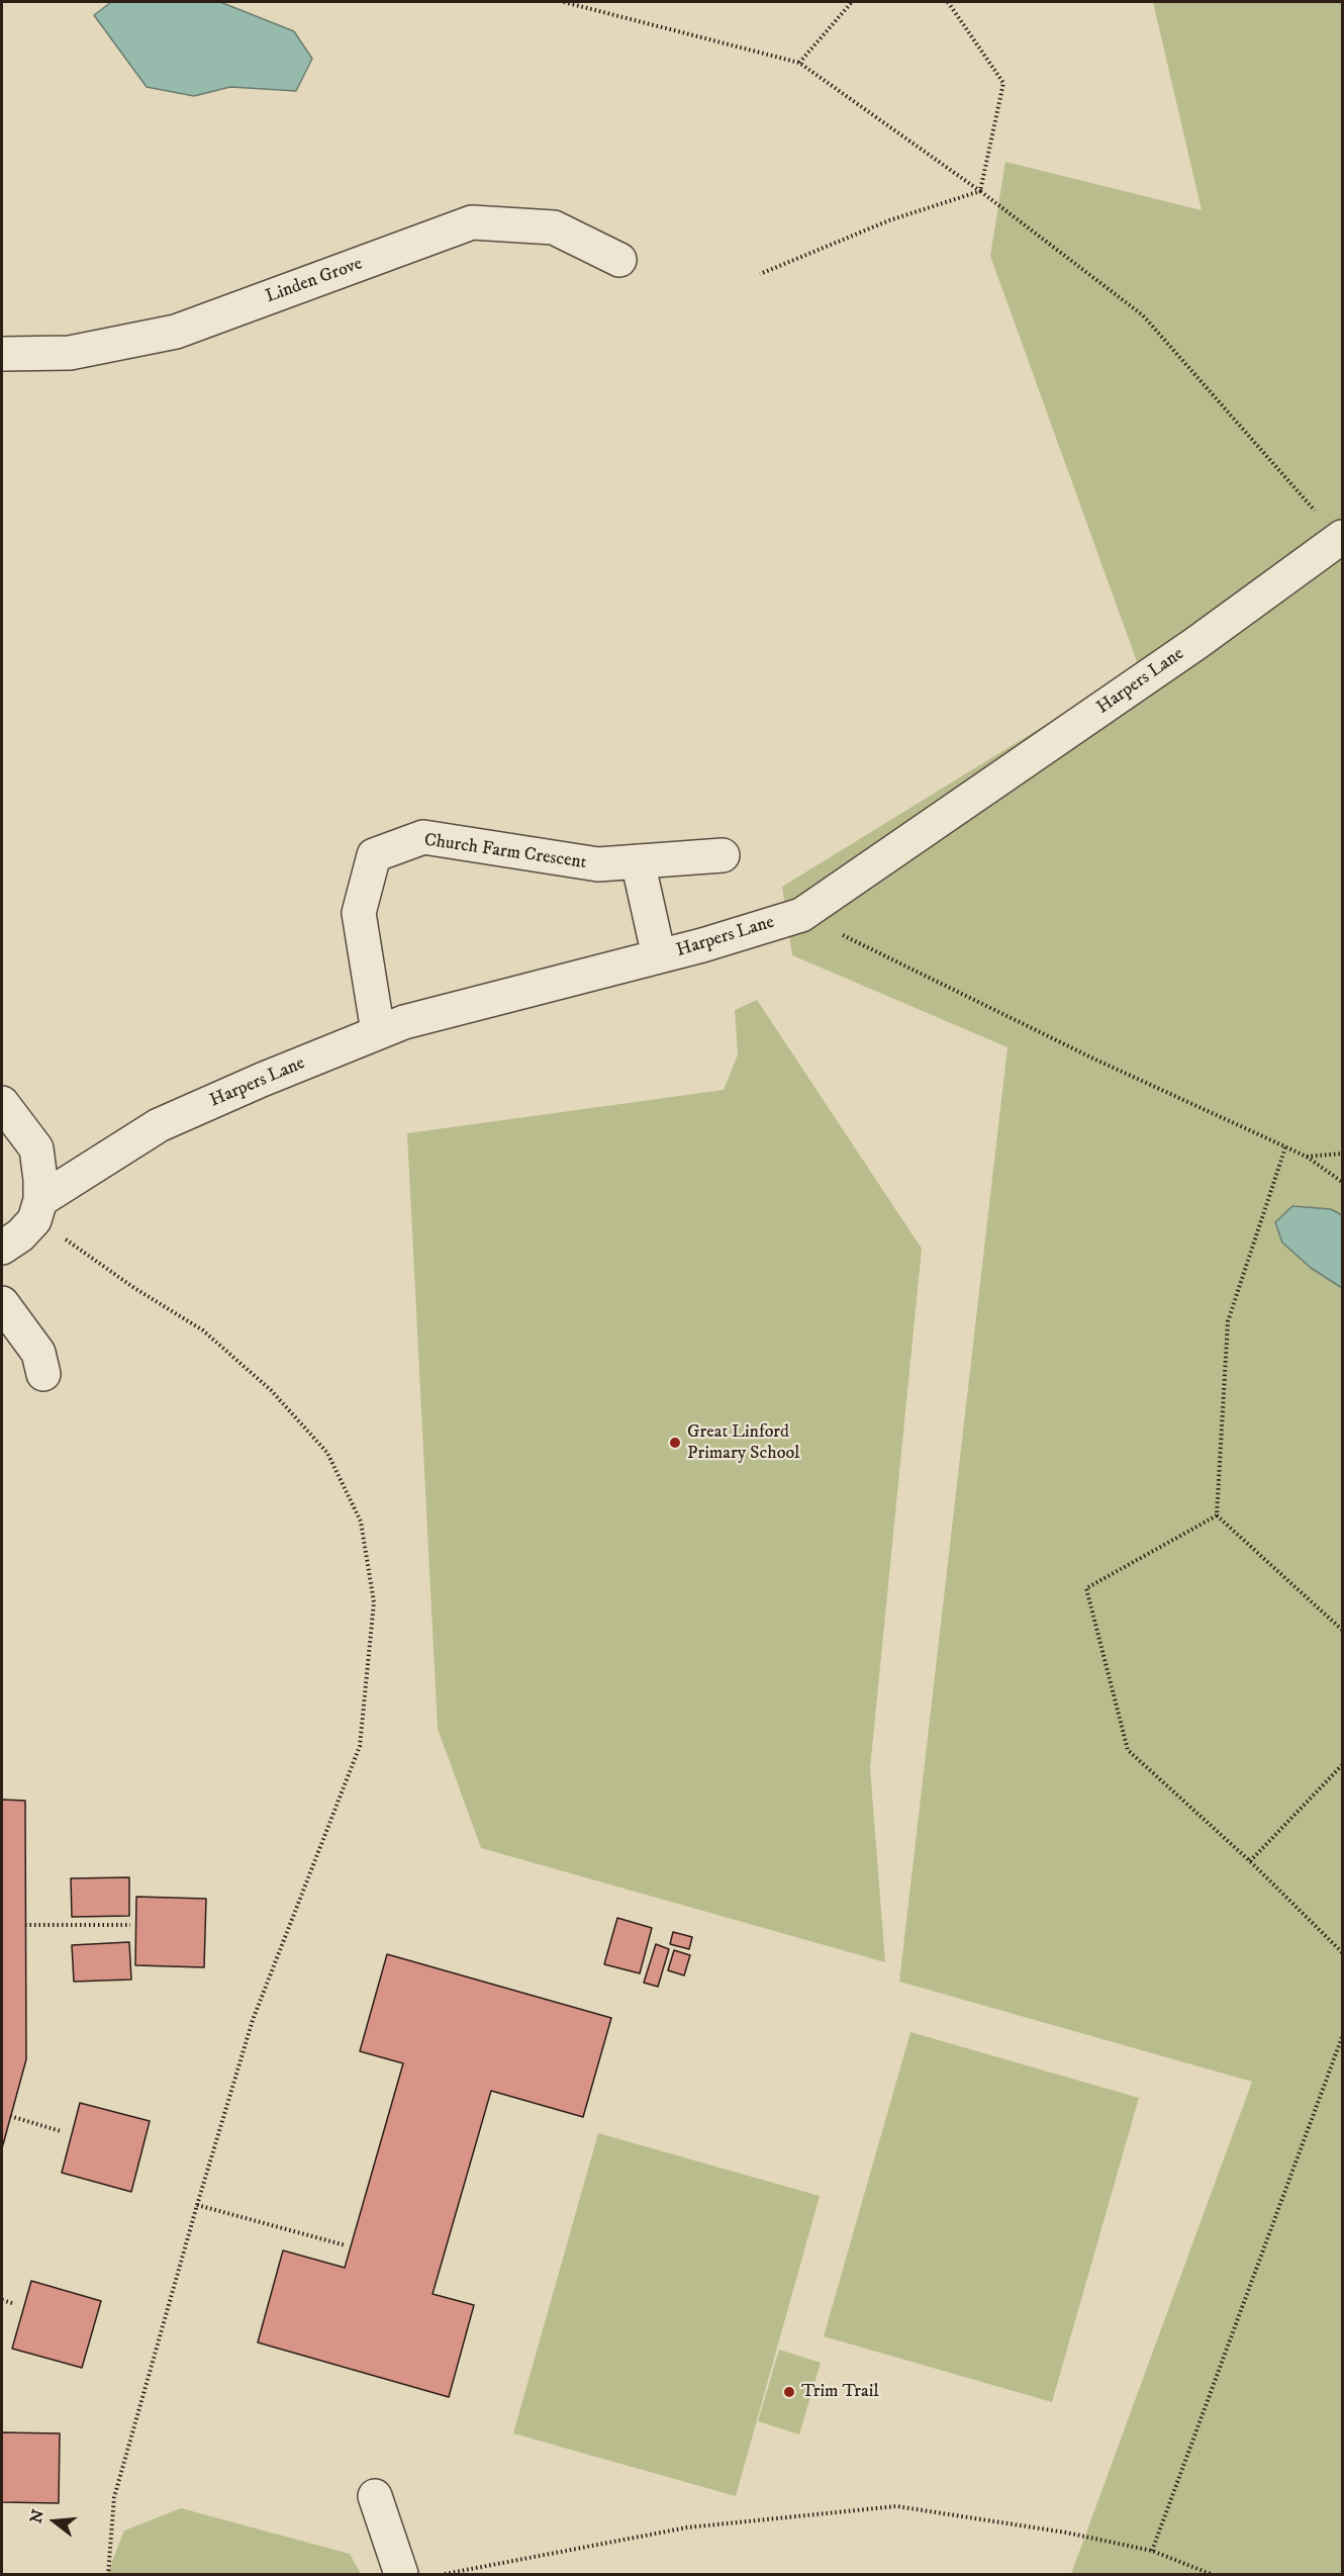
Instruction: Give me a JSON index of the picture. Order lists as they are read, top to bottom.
{
  "streets": {
    "street": ["Linden Grove", "Harpers Lane", "Church Farm Crescent"]
  },
  "crossings": [
    ["Harpers Lane", "Church Farm Crescent"]
  ],
  "places": ["Great Linford Primary School", "Trim Trail"],
  "north": "left"
}
